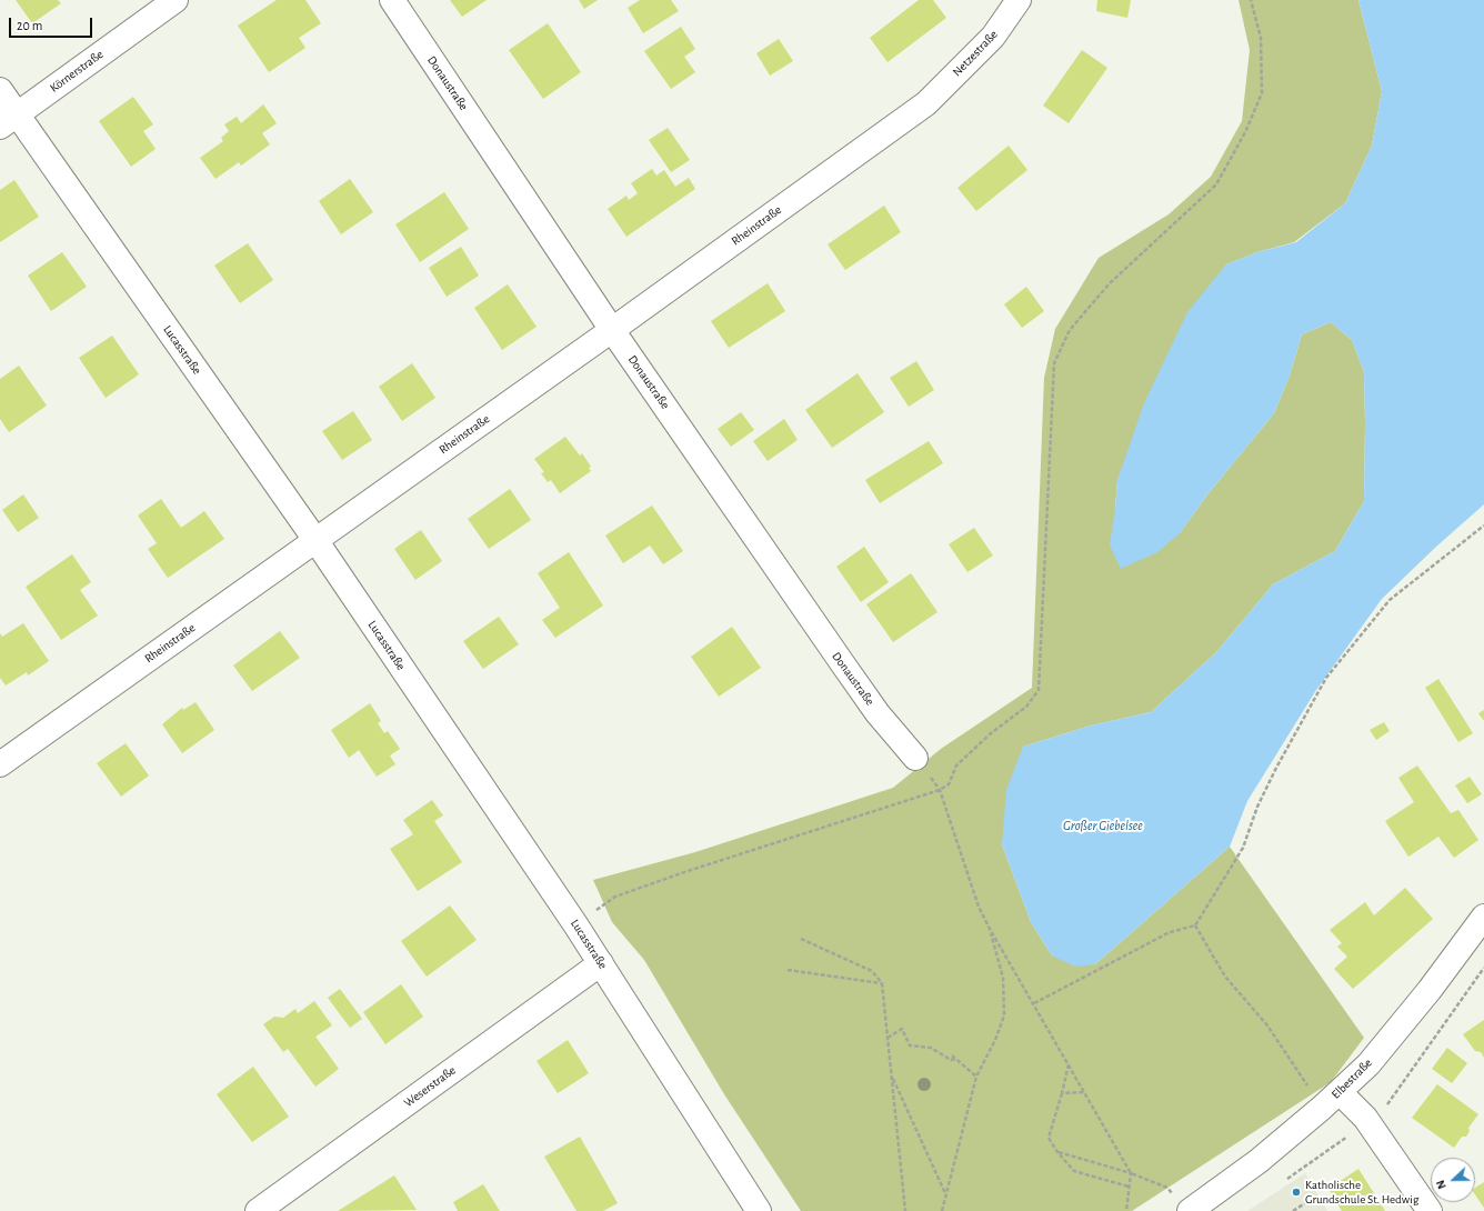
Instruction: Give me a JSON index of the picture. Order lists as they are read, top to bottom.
{
  "streets": {
    "street": [
      "Netzestraße",
      "Körnerstraße",
      "Donaustraße",
      "Rheinstraße",
      "Lucasstraße",
      "Elbestraße",
      "Weserstraße"
    ]
  },
  "crossings": [
    ["Netzestraße", "Rheinstraße"],
    ["Körnerstraße", "Lucasstraße"],
    ["Donaustraße", "Rheinstraße"],
    ["Rheinstraße", "Lucasstraße"],
    ["Lucasstraße", "Weserstraße"]
  ],
  "water": ["Großer Giebelsee"],
  "places": ["Katholische Grundschule St. Hedwig"],
  "scale_bar": "20 m",
  "north": "left"
}
